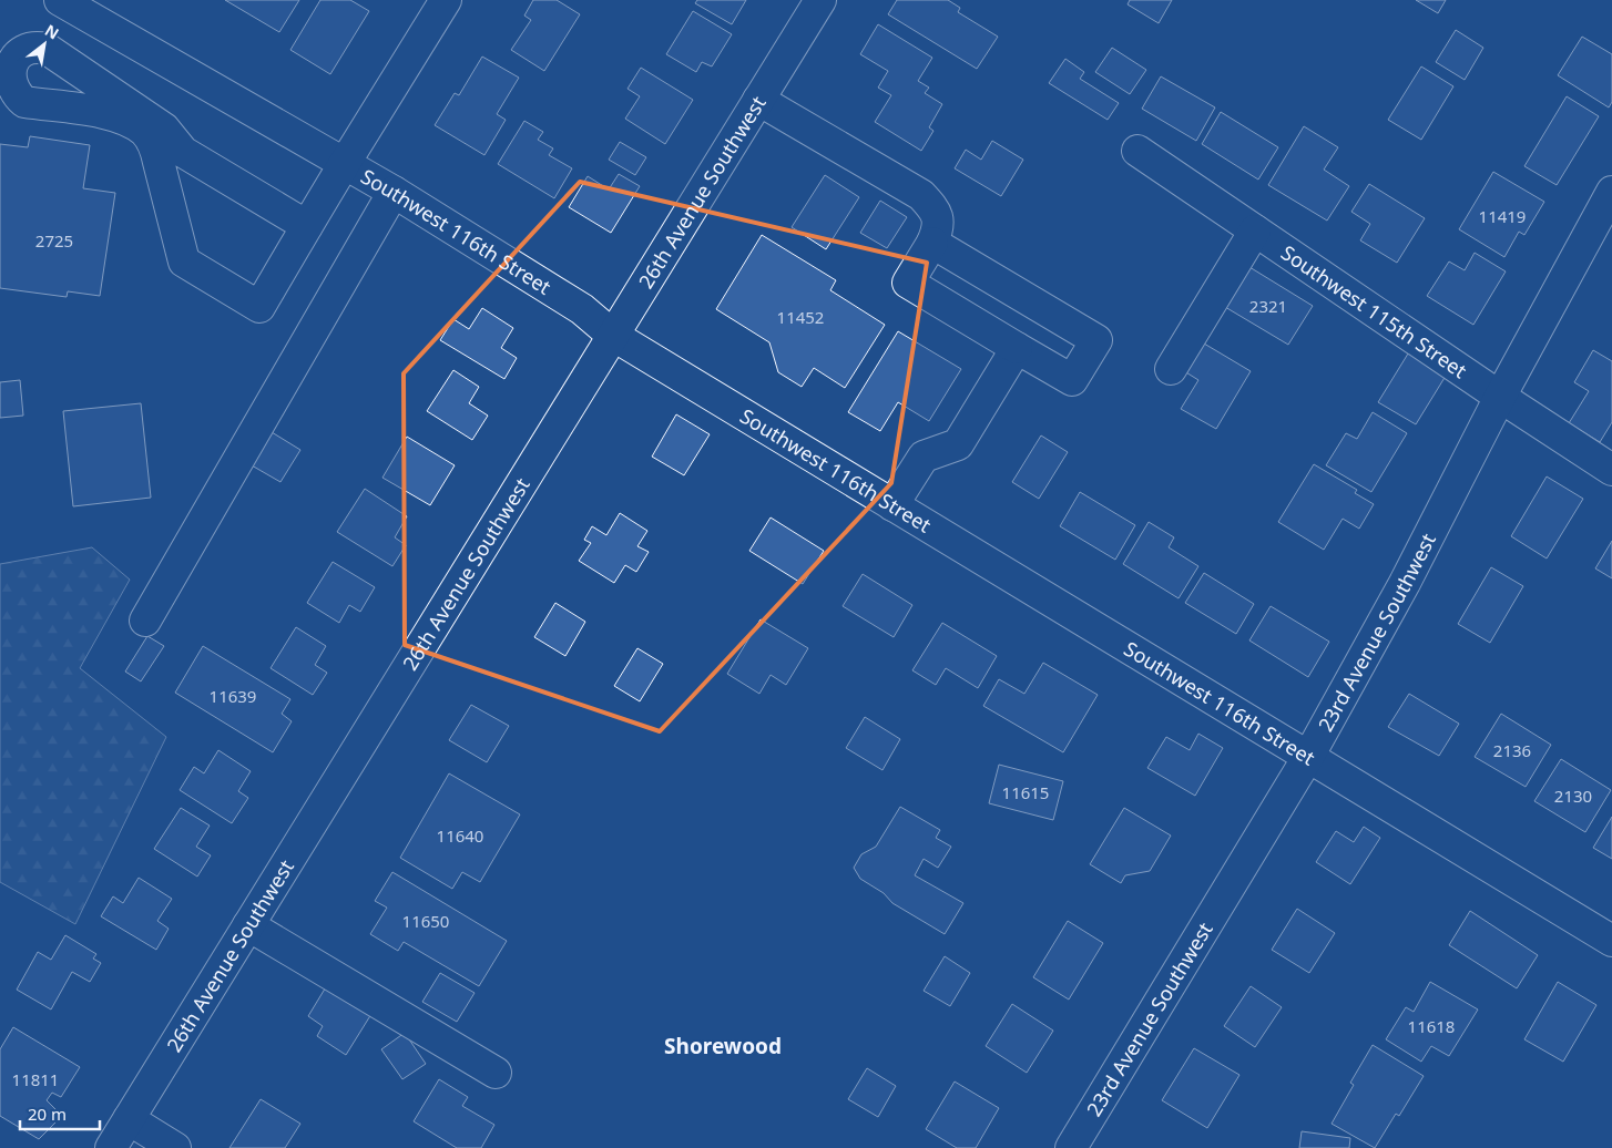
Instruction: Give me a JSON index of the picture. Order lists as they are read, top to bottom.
{
  "streets": {
    "street": [
      "26th Avenue Southwest",
      "Southwest 116th Street",
      "Southwest 115th Street",
      "23rd Avenue Southwest"
    ]
  },
  "crossings": [
    ["26th Avenue Southwest", "Southwest 116th Street"],
    ["Southwest 116th Street", "23rd Avenue Southwest"],
    ["Southwest 115th Street", "23rd Avenue Southwest"]
  ],
  "districts": ["Shorewood"],
  "house_numbers": [
    "11419",
    "2725",
    "2321",
    "11452",
    "11639",
    "2136",
    "11615",
    "2130",
    "11640",
    "11650",
    "11618",
    "11811"
  ],
  "scale_bar": "20 m",
  "north": "top right"
}
